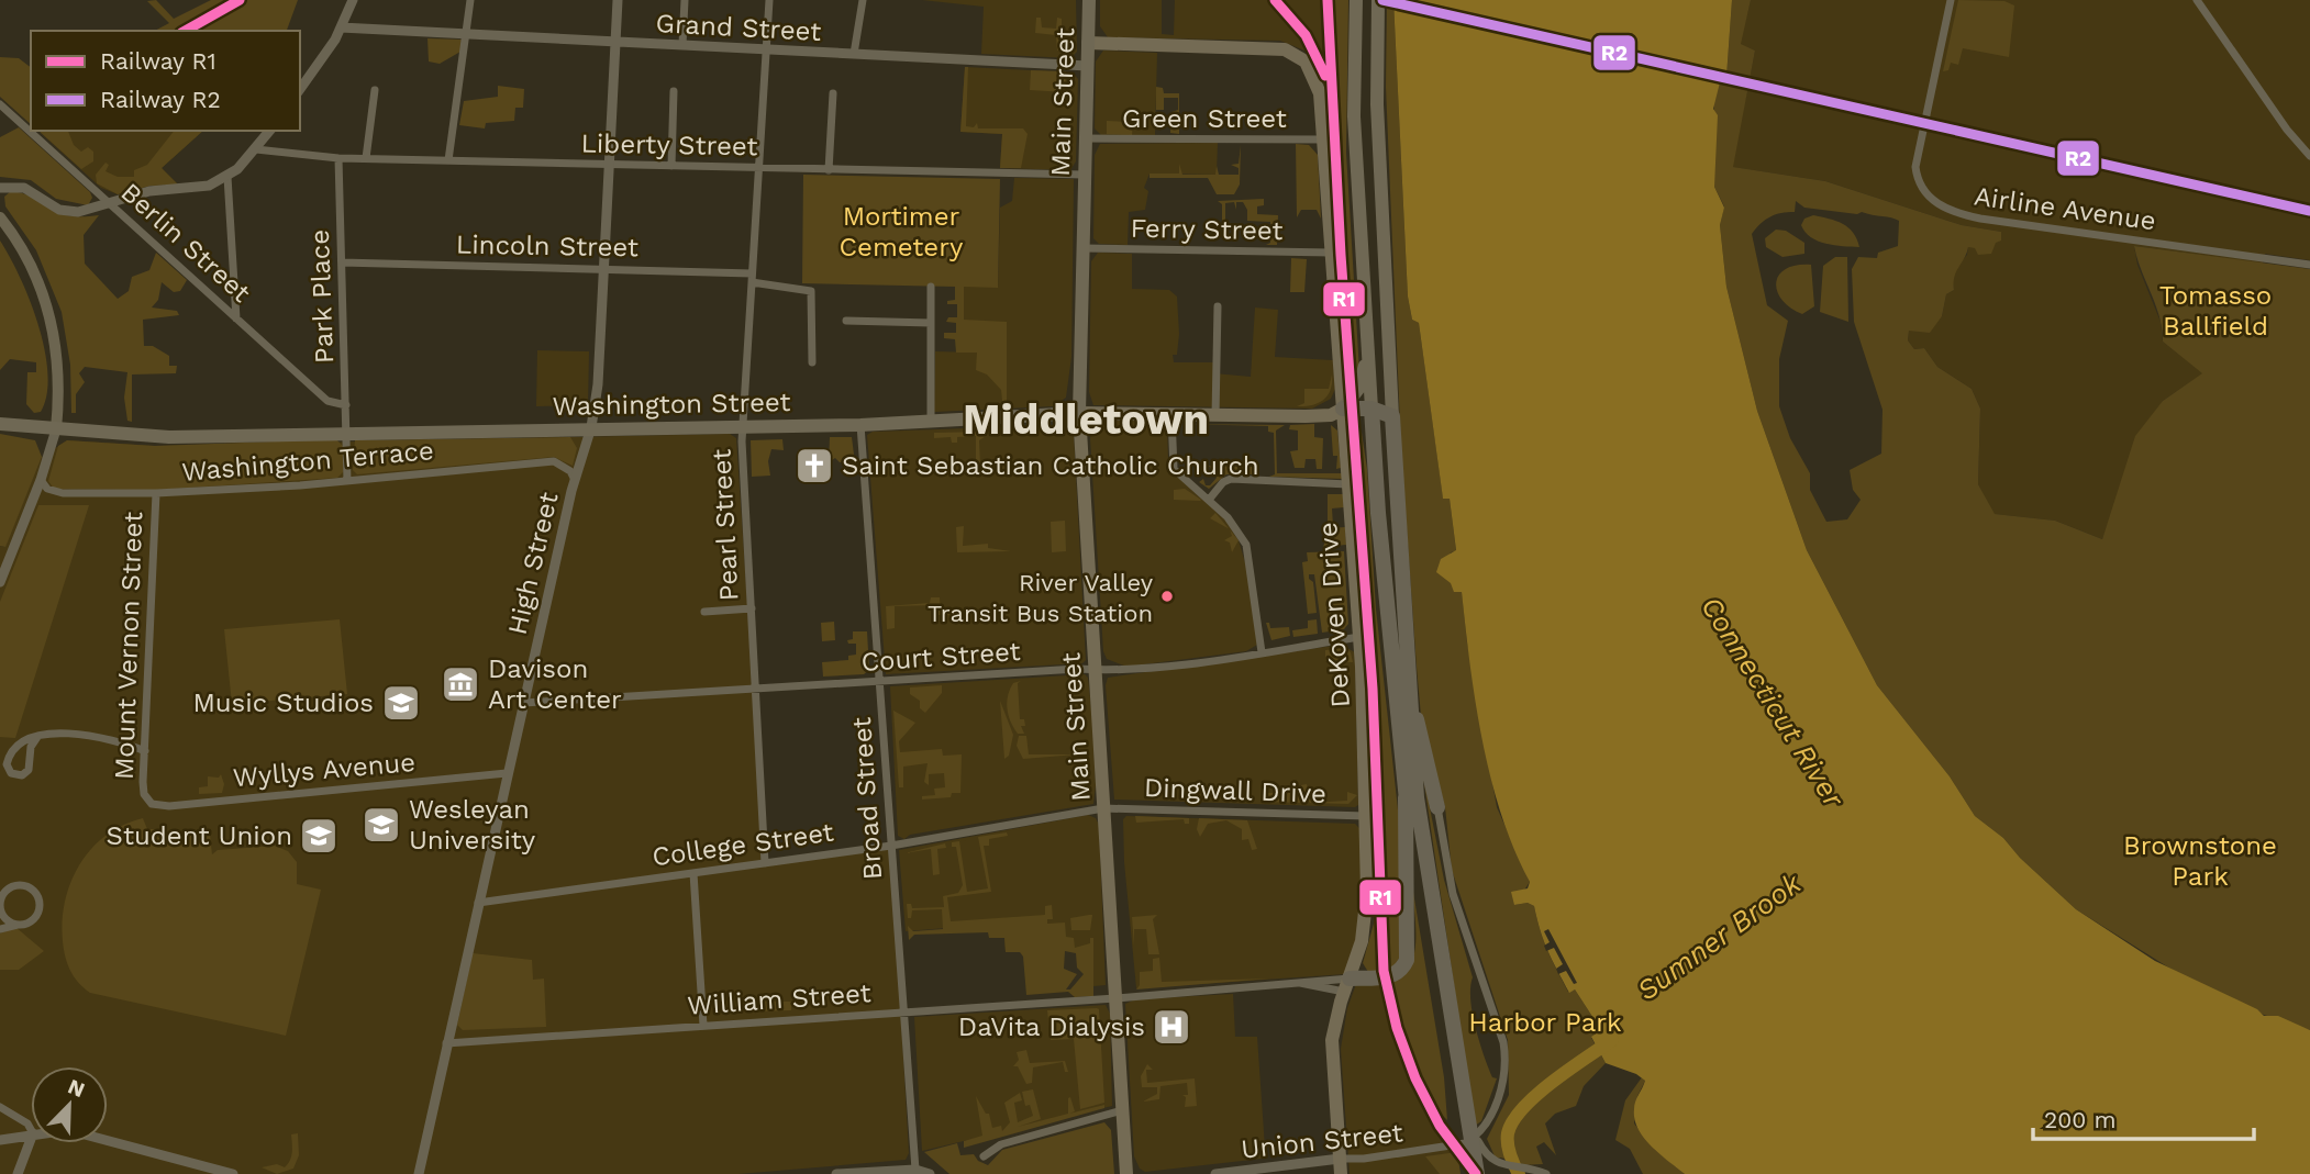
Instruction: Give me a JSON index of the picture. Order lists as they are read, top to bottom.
{
  "streets": {
    "highway": ["Main Street", "Washington Street"],
    "main road": ["DeKoven Drive"],
    "street": [
      "Grand Street",
      "Green Street",
      "Liberty Street",
      "Airline Avenue",
      "Ferry Street",
      "Berlin Street",
      "Lincoln Street",
      "Park Place",
      "Washington Terrace",
      "Pearl Street",
      "High Street",
      "Mount Vernon Street",
      "Court Street",
      "Wyllys Avenue",
      "Dingwall Drive",
      "Broad Street",
      "College Street",
      "William Street",
      "Union Street"
    ]
  },
  "crossings": [
    ["Grand Street", "Main Street"],
    ["Grand Street", "Pearl Street"],
    ["Grand Street", "High Street"],
    ["Main Street", "Green Street"],
    ["Main Street", "Liberty Street"],
    ["Main Street", "Ferry Street"],
    ["Main Street", "Washington Street"],
    ["Main Street", "DeKoven Drive"],
    ["Main Street", "Court Street"],
    ["Main Street", "Dingwall Drive"],
    ["Main Street", "College Street"],
    ["Main Street", "William Street"],
    ["Green Street", "DeKoven Drive"],
    ["Liberty Street", "Park Place"],
    ["Liberty Street", "Pearl Street"],
    ["Liberty Street", "High Street"],
    ["Ferry Street", "DeKoven Drive"],
    ["Berlin Street", "Park Place"],
    ["Lincoln Street", "Park Place"],
    ["Lincoln Street", "Pearl Street"],
    ["Lincoln Street", "High Street"],
    ["Park Place", "Washington Street"],
    ["Park Place", "Washington Terrace"],
    ["Washington Street", "Pearl Street"],
    ["Washington Street", "High Street"],
    ["Washington Street", "DeKoven Drive"],
    ["Washington Street", "Broad Street"],
    ["Washington Terrace", "High Street"],
    ["Washington Terrace", "Mount Vernon Street"],
    ["Pearl Street", "Court Street"],
    ["Pearl Street", "College Street"],
    ["High Street", "Court Street"],
    ["High Street", "Wyllys Avenue"],
    ["High Street", "College Street"],
    ["High Street", "William Street"],
    ["DeKoven Drive", "Court Street"],
    ["DeKoven Drive", "Dingwall Drive"],
    ["DeKoven Drive", "William Street"],
    ["DeKoven Drive", "Union Street"],
    ["Mount Vernon Street", "Wyllys Avenue"],
    ["Court Street", "Broad Street"],
    ["Dingwall Drive", "College Street"],
    ["Broad Street", "College Street"],
    ["Broad Street", "William Street"]
  ],
  "districts": ["Middletown"],
  "water": ["Connecticut River", "Sumner Brook"],
  "parks": [
    "Mortimer Cemetery",
    "Tomasso Ballfield",
    "Brownstone Park",
    "Harbor Park"
  ],
  "places": {
    "church": ["Saint Sebastian Catholic Church"],
    "other": ["River Valley Transit Bus Station"],
    "museum": ["Davison Art Center"],
    "school or university": ["Music Studios", "Wesleyan University", "Student Union"],
    "hospital": ["DaVita Dialysis"]
  },
  "lines": ["rail line R1", "rail line R2"],
  "legend": ["Railway R1", "Railway R2"],
  "scale_bar": "200 m",
  "north": "top right"
}
